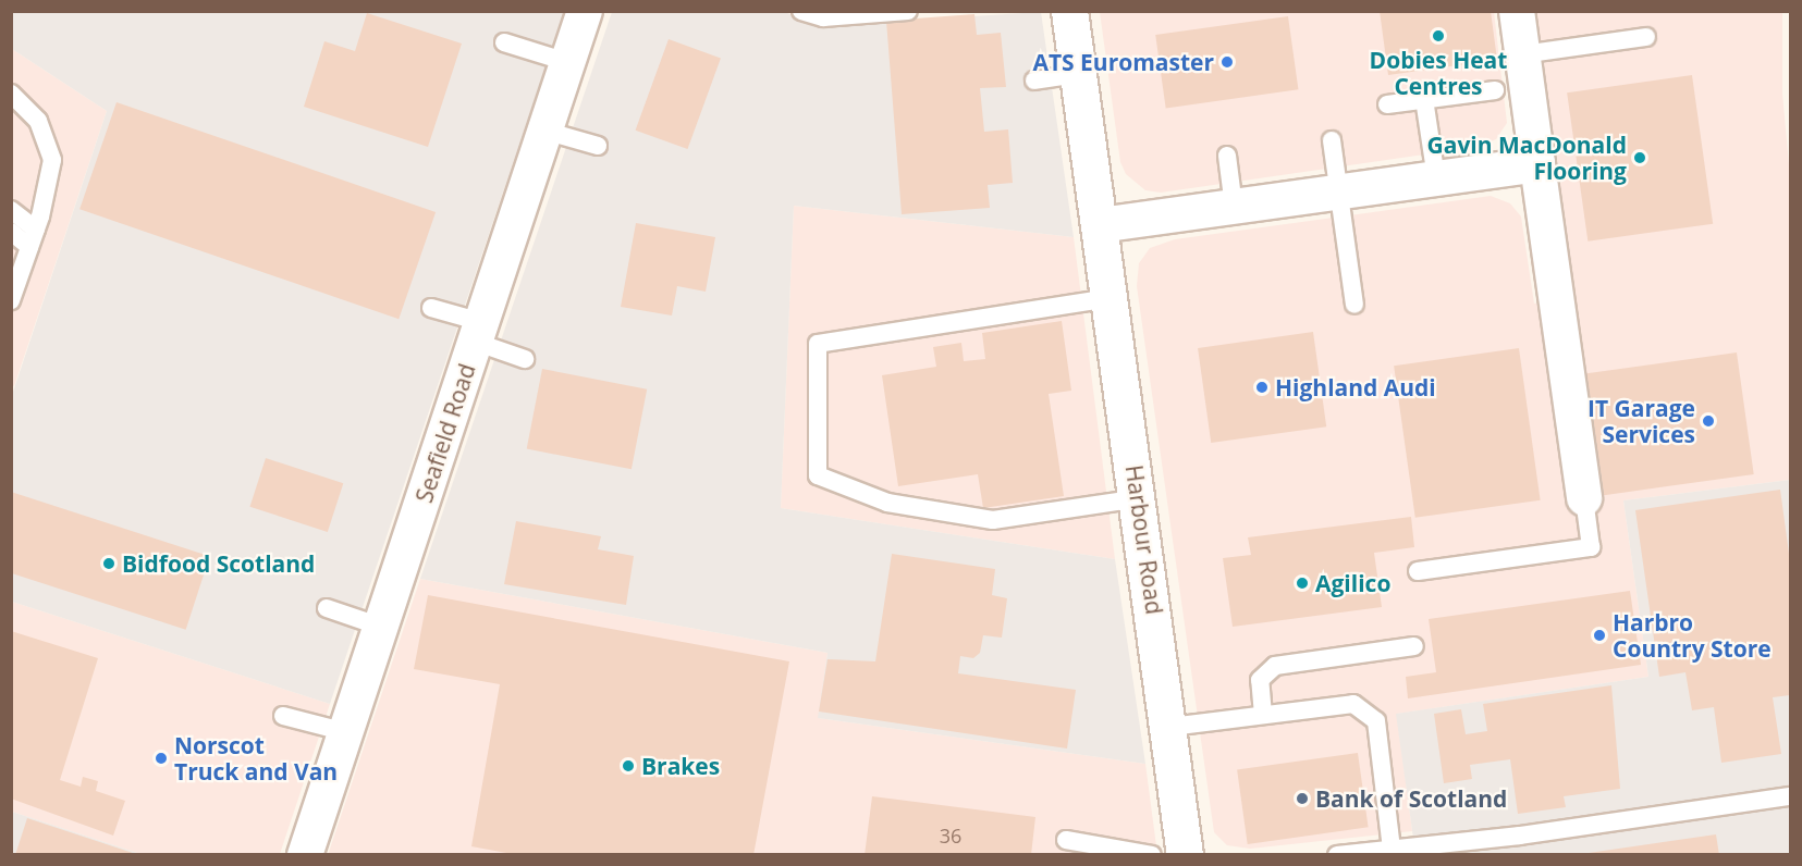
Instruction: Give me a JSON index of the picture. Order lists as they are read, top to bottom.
{
  "streets": {
    "street": ["Seafield Road", "Harbour Road"]
  },
  "places": [
    "Dobies Heat Centres",
    "ATS Euromaster",
    "Gavin MacDonald Flooring",
    "Highland Audi",
    "IT Garage Services",
    "Bidfood Scotland",
    "Agilico",
    "Harbro Country Store",
    "Norscot Truck and Van",
    "Brakes",
    "Bank of Scotland"
  ],
  "house_numbers": ["36"]
}
